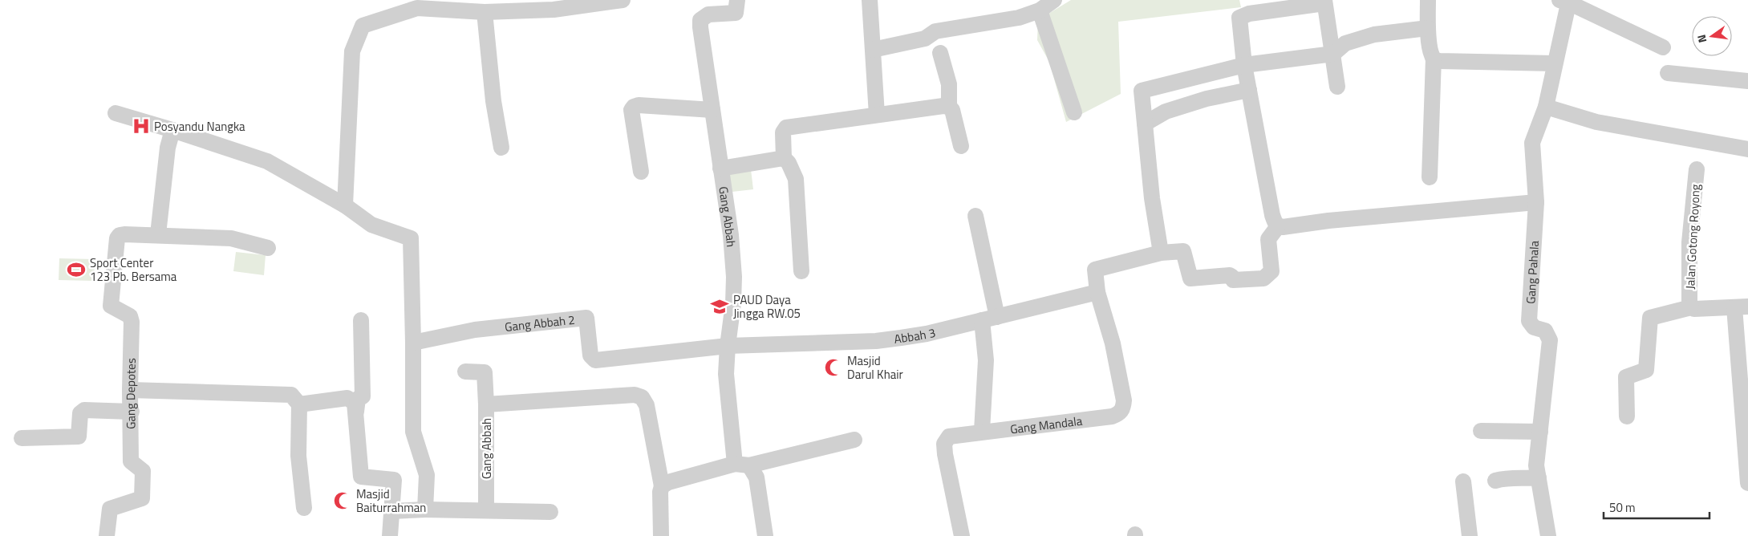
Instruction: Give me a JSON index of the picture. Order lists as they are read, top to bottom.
{
  "streets": {
    "street": [
      "Gang Abbah",
      "Jalan Gotong Royong",
      "Gang Pahala",
      "Gang Abbah 2",
      "Abbah 3",
      "Gang Depotes",
      "Gang Mandala"
    ]
  },
  "crossings": [
    ["Gang Abbah", "Gang Abbah 2"],
    ["Gang Abbah", "Abbah 3"],
    ["Gang Abbah 2", "Abbah 3"],
    ["Abbah 3", "Gang Mandala"]
  ],
  "places": {
    "hospital": ["Posyandu Nangka"],
    "sports": ["Sport Center 123 Pb. Bersama"],
    "school or university": ["PAUD Daya Jingga RW.05"],
    "mosque": ["Masjid Darul Khair", "Masjid Baiturrahman"]
  },
  "scale_bar": "50 m",
  "north": "left"
}
